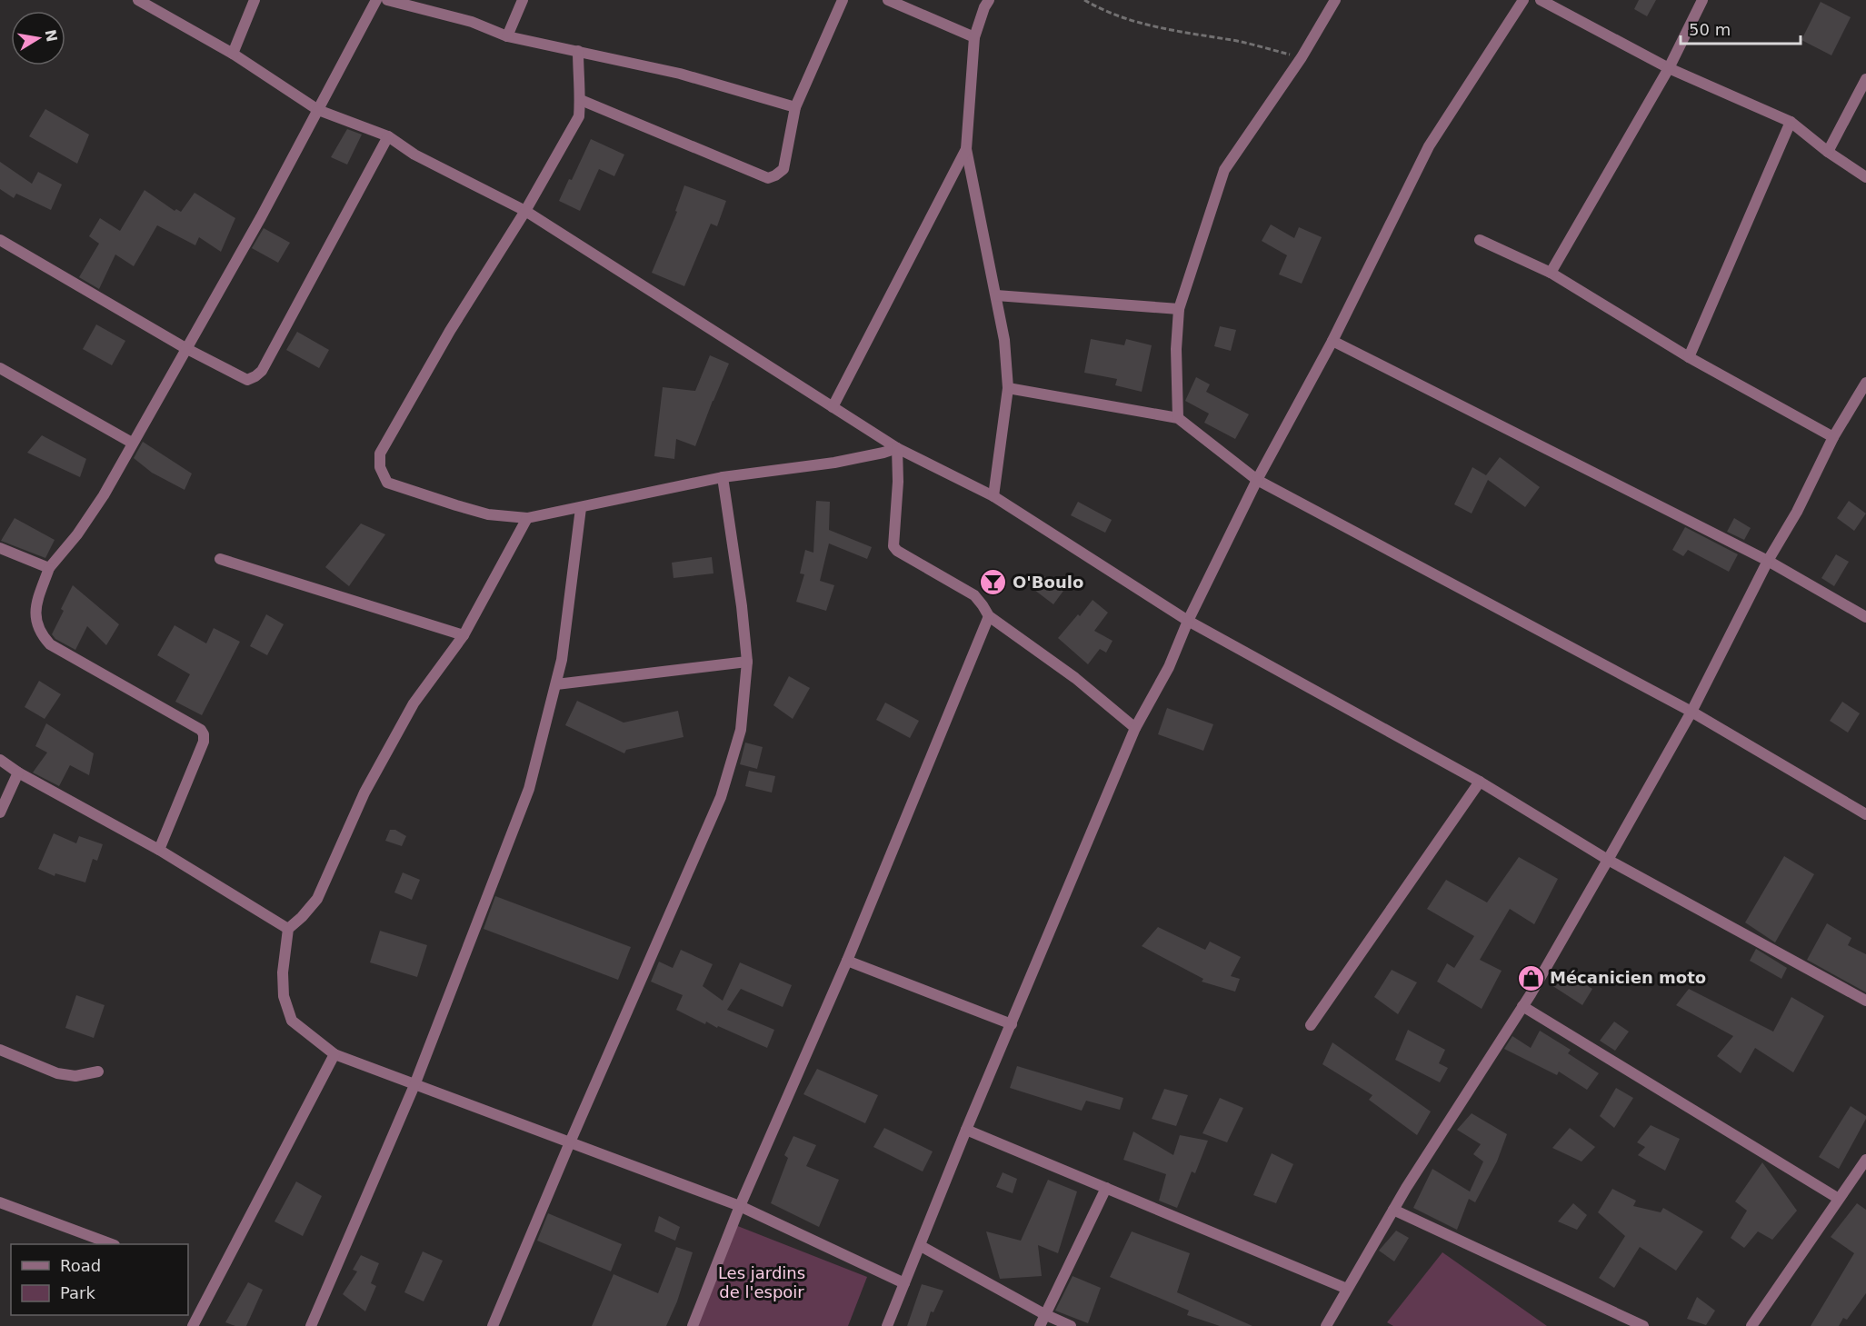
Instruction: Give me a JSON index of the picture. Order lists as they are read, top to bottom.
{
  "parks": ["Les jardins de l'espoir"],
  "places": {
    "bar": ["O'Boulo"],
    "shop": ["Mécanicien moto"]
  },
  "legend": ["Road", "Park"],
  "scale_bar": "50 m",
  "north": "right"
}
